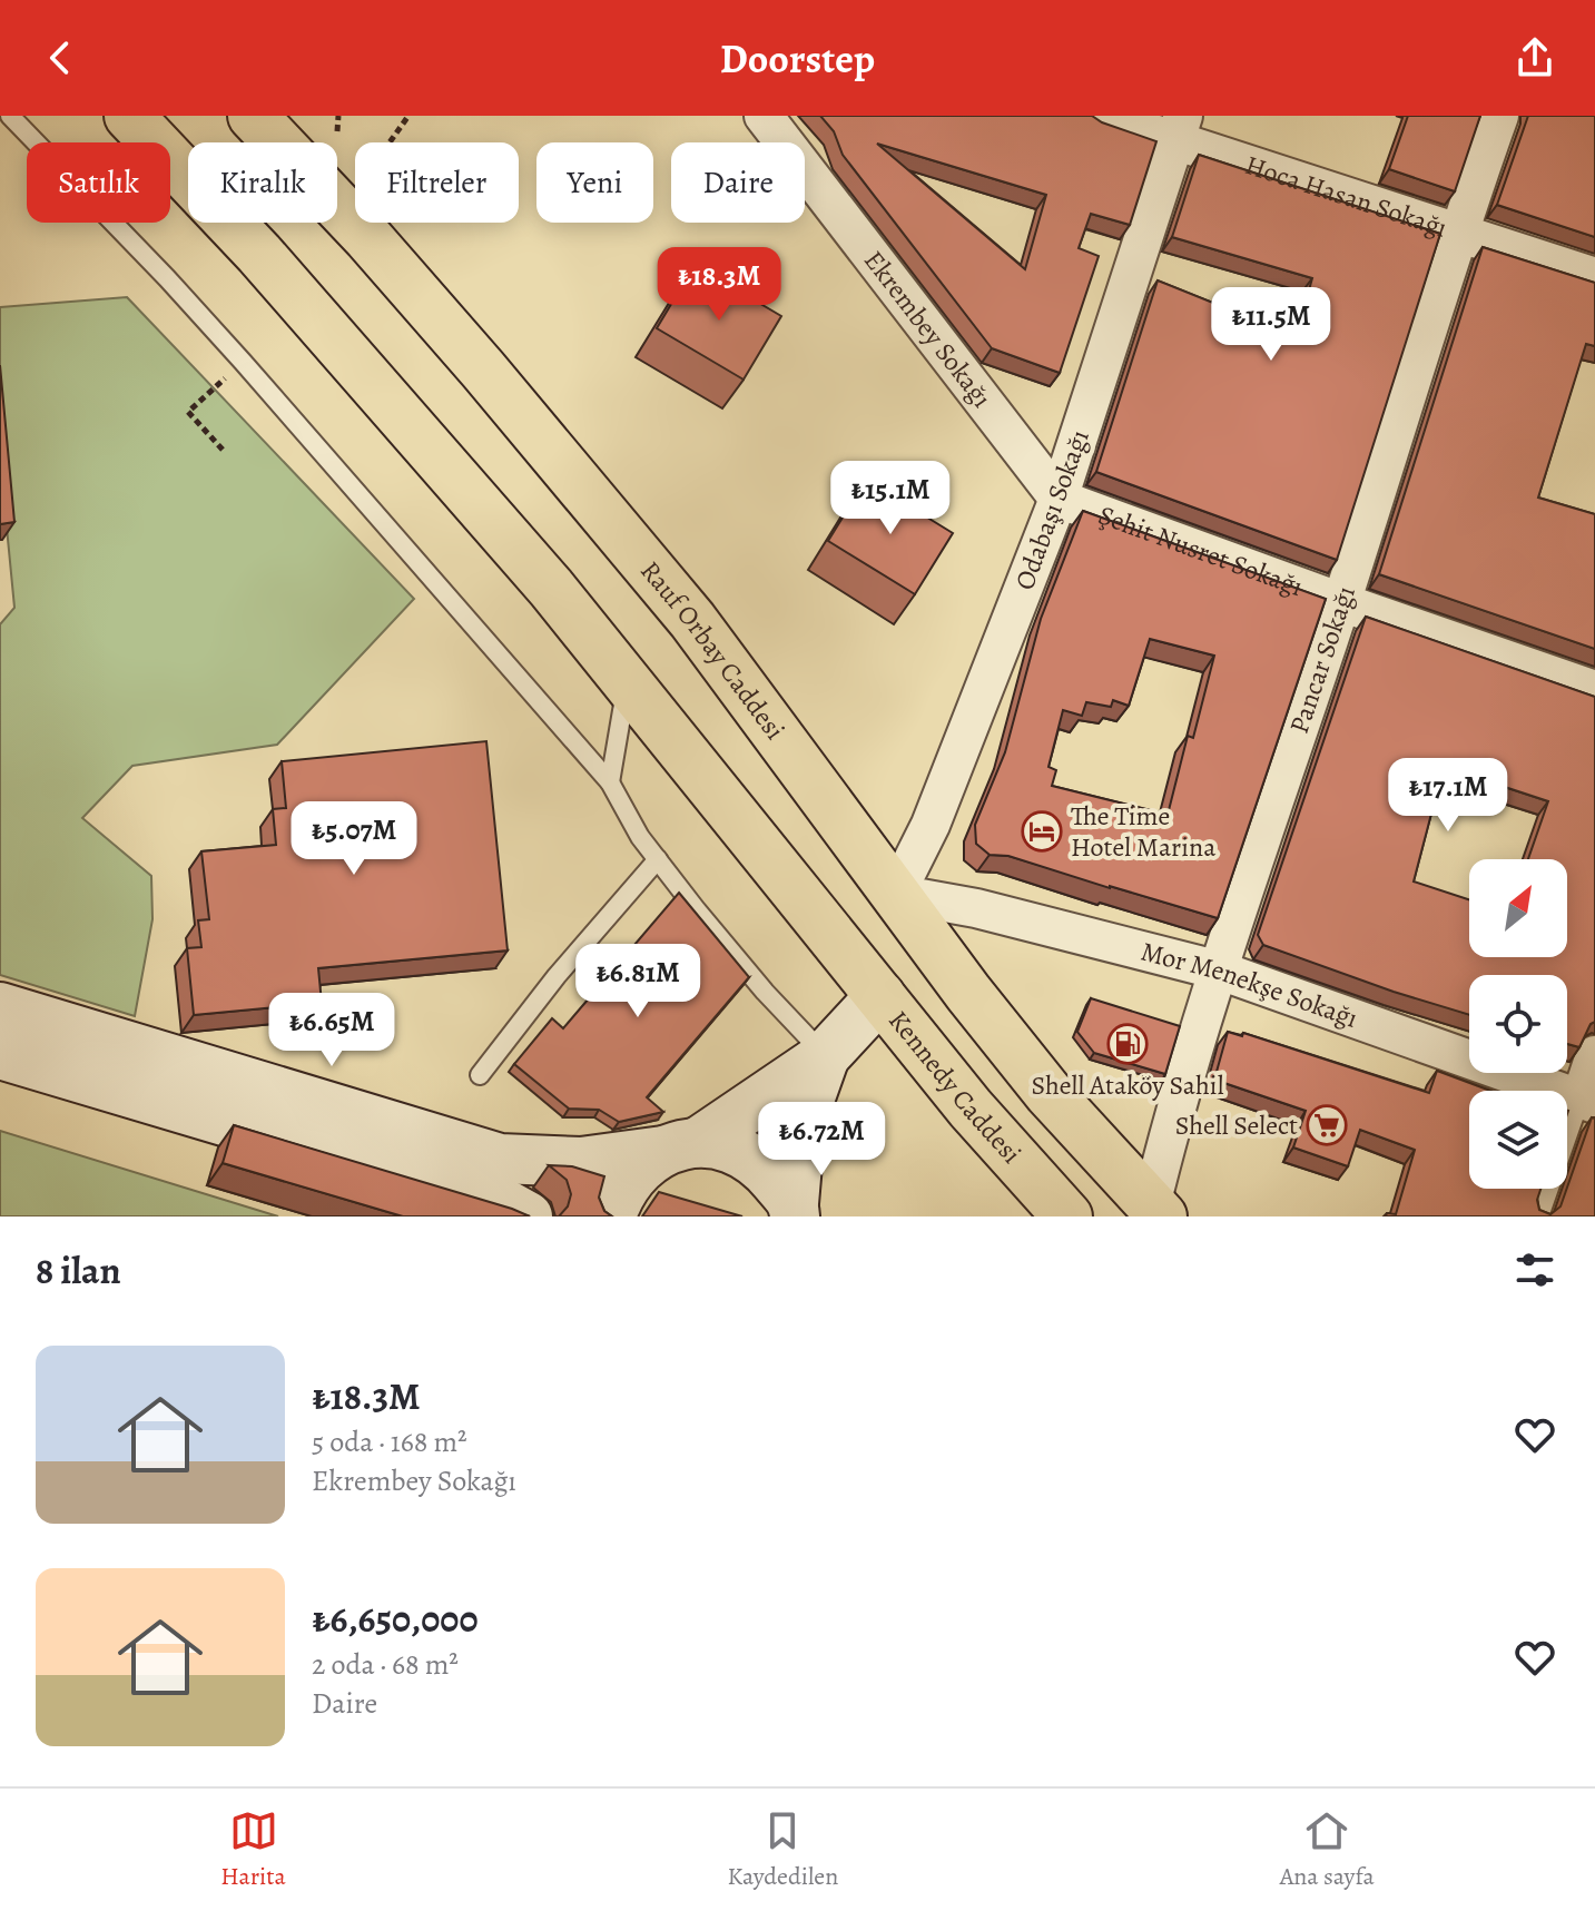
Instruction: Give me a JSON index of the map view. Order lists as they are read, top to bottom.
{
  "streets": {
    "highway": ["Rauf Orbay Caddesi", "Kennedy Caddesi"],
    "street": [
      "Hoca Hasan Sokağı",
      "Ekrembey Sokağı",
      "Odabaşı Sokağı",
      "Şehit Nusret Sokağı",
      "Pancar Sokağı",
      "Mor Menekşe Sokağı"
    ]
  },
  "crossings": [
    ["Hoca Hasan Sokağı", "Odabaşı Sokağı"],
    ["Hoca Hasan Sokağı", "Pancar Sokağı"],
    ["Ekrembey Sokağı", "Odabaşı Sokağı"],
    ["Ekrembey Sokağı", "Şehit Nusret Sokağı"],
    ["Odabaşı Sokağı", "Şehit Nusret Sokağı"],
    ["Odabaşı Sokağı", "Rauf Orbay Caddesi"],
    ["Odabaşı Sokağı", "Mor Menekşe Sokağı"],
    ["Şehit Nusret Sokağı", "Pancar Sokağı"],
    ["Rauf Orbay Caddesi", "Pancar Sokağı"],
    ["Rauf Orbay Caddesi", "Mor Menekşe Sokağı"],
    ["Pancar Sokağı", "Mor Menekşe Sokağı"]
  ],
  "places": {
    "hotel": ["The Time Hotel Marina"],
    "fuel station": ["Shell Ataköy Sahil"],
    "supermarket": ["Shell Select"]
  },
  "north": "top right",
  "page": {
    "header": "Doorstep",
    "chip": [
      "Satılık",
      "Kiralık",
      "Filtreler",
      "Yeni",
      "Daire"
    ],
    "price": [
      "₺18.3M",
      "₺11.5M",
      "₺15.1M",
      "₺17.1M",
      "₺5.07M",
      "₺6.81M",
      "₺6.65M",
      "₺6.72M"
    ],
    "heading": "8 ilan",
    "list": [
      {
        "name": "₺18.3M",
        "note": "5 oda · 168 m² · Ekrembey Sokağı"
      },
      {
        "name": "₺6,650,000",
        "note": "2 oda · 68 m² · Daire"
      }
    ],
    "tabs": ["Harita", "Kaydedilen", "Ana sayfa"]
  }
}
